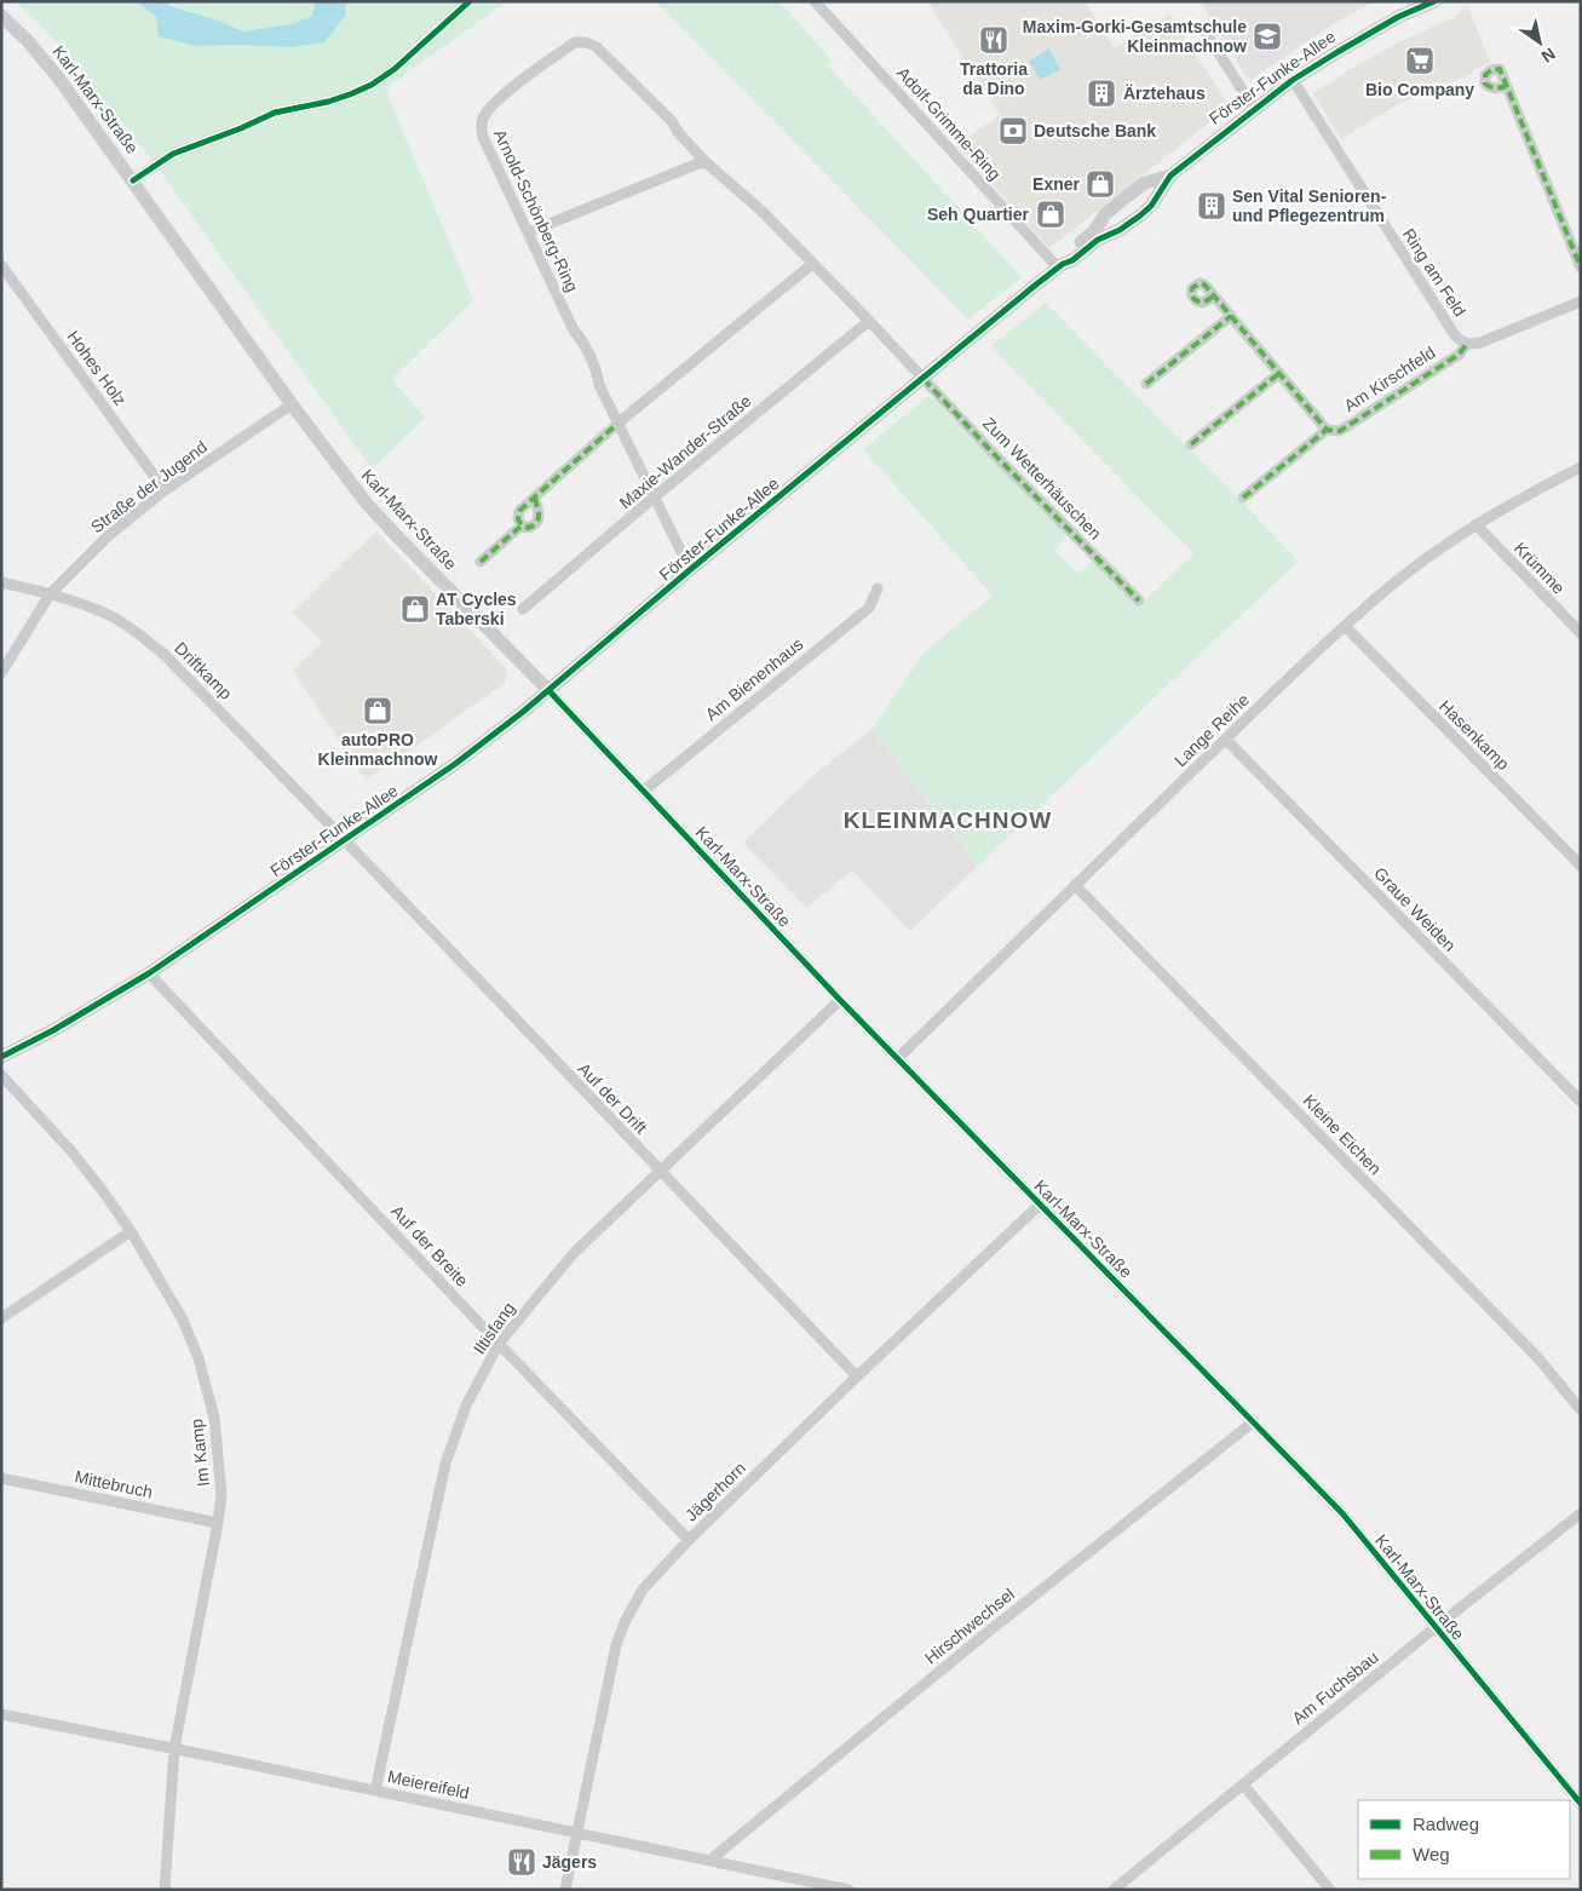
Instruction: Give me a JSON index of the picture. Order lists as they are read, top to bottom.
{
  "streets": {
    "street": [
      "Förster-Funke-Allee",
      "Karl-Marx-Straße",
      "Adolf-Grimme-Ring",
      "Arnold-Schönberg-Ring",
      "Ring am Feld",
      "Hohes Holz",
      "Am Kirschfeld",
      "Maxie-Wander-Straße",
      "Zum Wetterhäuschen",
      "Straße der Jugend",
      "Krümme",
      "Driftkamp",
      "Am Bienenhaus",
      "Lange Reihe",
      "Hasenkamp",
      "Graue Weiden",
      "Auf der Drift",
      "Kleine Eichen",
      "Auf der Breite",
      "Iltisfang",
      "Im Kamp",
      "Mittebruch",
      "Jägerhorn",
      "Hirschwechsel",
      "Am Fuchsbau",
      "Meiereifeld"
    ]
  },
  "crossings": [
    ["Förster-Funke-Allee", "Karl-Marx-Straße"],
    ["Förster-Funke-Allee", "Adolf-Grimme-Ring"],
    ["Förster-Funke-Allee", "Arnold-Schönberg-Ring"],
    ["Förster-Funke-Allee", "Ring am Feld"],
    ["Förster-Funke-Allee", "Zum Wetterhäuschen"],
    ["Förster-Funke-Allee", "Driftkamp"],
    ["Förster-Funke-Allee", "Auf der Drift"],
    ["Förster-Funke-Allee", "Auf der Breite"],
    ["Karl-Marx-Straße", "Straße der Jugend"],
    ["Karl-Marx-Straße", "Am Bienenhaus"],
    ["Karl-Marx-Straße", "Lange Reihe"],
    ["Karl-Marx-Straße", "Iltisfang"],
    ["Karl-Marx-Straße", "Jägerhorn"],
    ["Karl-Marx-Straße", "Hirschwechsel"],
    ["Karl-Marx-Straße", "Am Fuchsbau"],
    ["Arnold-Schönberg-Ring", "Maxie-Wander-Straße"],
    ["Arnold-Schönberg-Ring", "Zum Wetterhäuschen"],
    ["Ring am Feld", "Am Kirschfeld"],
    ["Hohes Holz", "Straße der Jugend"],
    ["Straße der Jugend", "Driftkamp"],
    ["Krümme", "Lange Reihe"],
    ["Driftkamp", "Auf der Drift"],
    ["Lange Reihe", "Hasenkamp"],
    ["Lange Reihe", "Graue Weiden"],
    ["Lange Reihe", "Kleine Eichen"],
    ["Auf der Drift", "Iltisfang"],
    ["Auf der Drift", "Jägerhorn"],
    ["Auf der Breite", "Iltisfang"],
    ["Auf der Breite", "Jägerhorn"],
    ["Iltisfang", "Meiereifeld"],
    ["Im Kamp", "Mittebruch"],
    ["Im Kamp", "Meiereifeld"],
    ["Jägerhorn", "Meiereifeld"],
    ["Hirschwechsel", "Meiereifeld"]
  ],
  "districts": ["KLEINMACHNOW"],
  "places": {
    "school or university": ["Maxim-Gorki-Gesamtschule Kleinmachnow"],
    "restaurant": ["Trattoria da Dino", "Jägers"],
    "supermarket": ["Bio Company"],
    "building": ["Ärztehaus", "Sen Vital Senioren- und Pflegezentrum"],
    "bank": ["Deutsche Bank"],
    "shop": [
      "Exner",
      "Seh Quartier",
      "AT Cycles Taberski",
      "autoPRO Kleinmachnow"
    ]
  },
  "legend": ["Radweg", "Weg"],
  "north": "bottom right"
}
